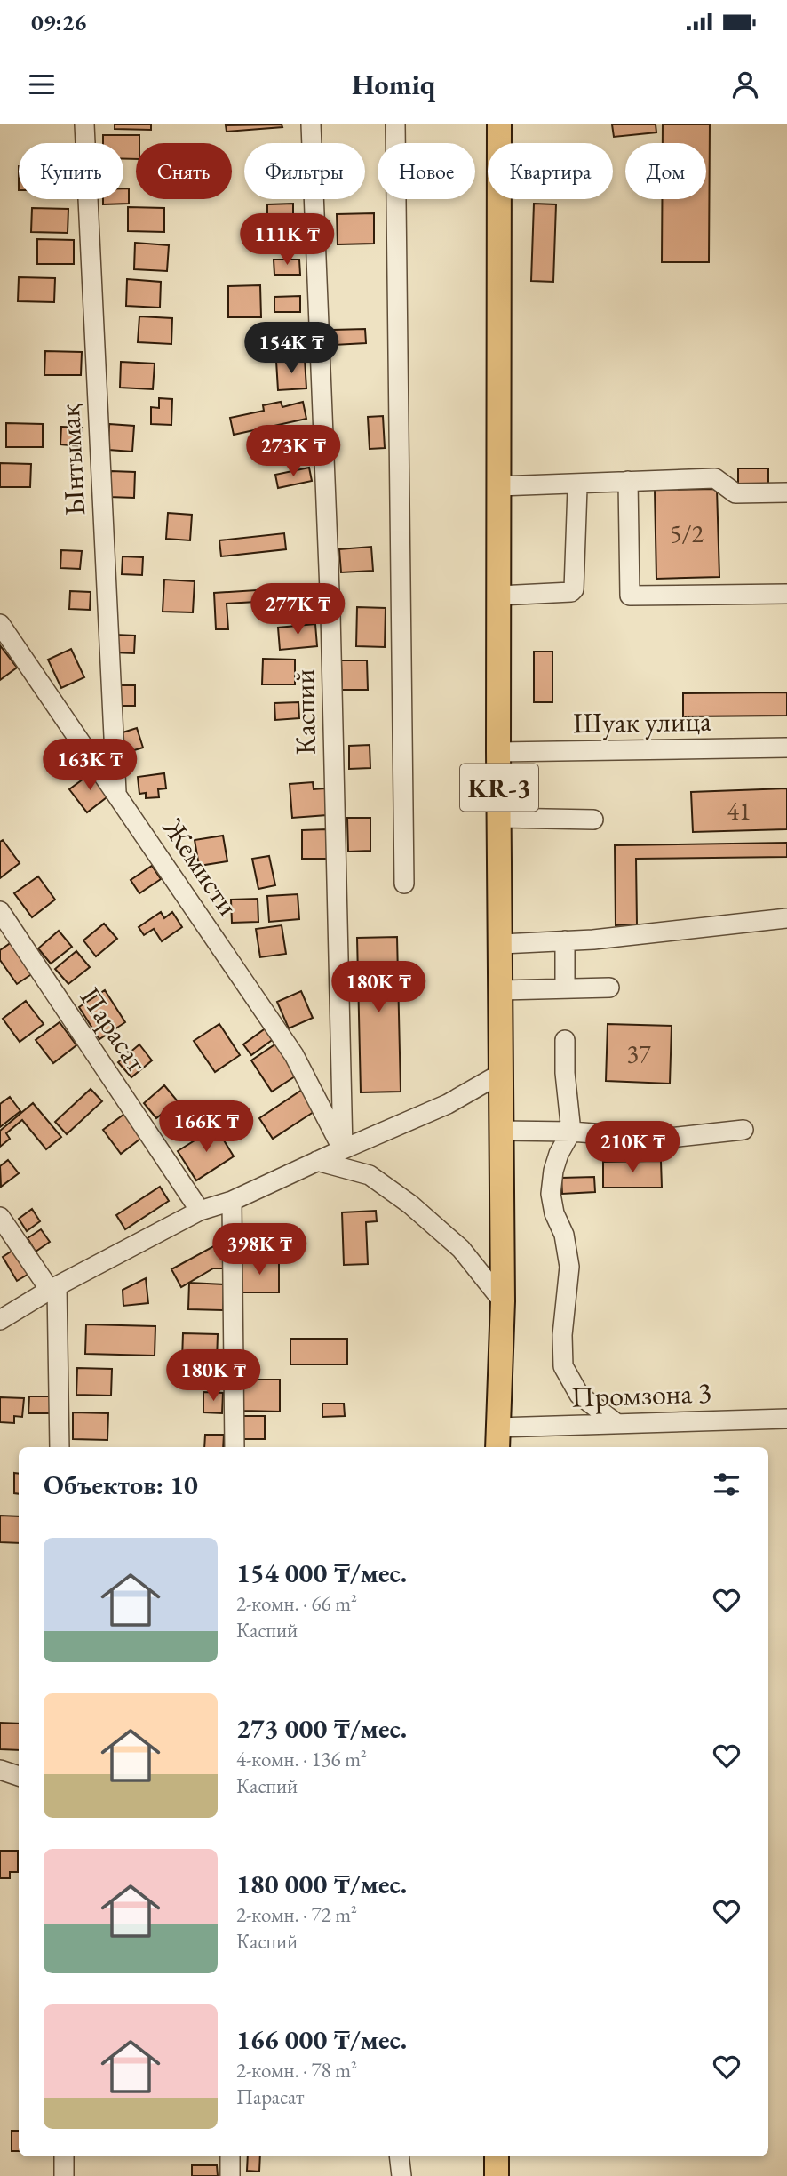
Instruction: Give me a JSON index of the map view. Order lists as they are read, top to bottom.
{
  "streets": {
    "main road": ["KR-3"],
    "street": [
      "Ынтымақ",
      "Каспий",
      "Шуак улица",
      "Жемисти",
      "Парасат",
      "Промзона 3"
    ]
  },
  "crossings": [
    ["Ынтымақ", "Жемисти"],
    ["Каспий", "Жемисти"],
    ["Шуак улица", "KR-3"],
    ["KR-3", "Промзона 3"]
  ],
  "house_numbers": ["5/2", "41", "37"],
  "page": {
    "status": "09:26",
    "header": "Homiq",
    "chip": [
      "Купить",
      "Снять",
      "Фильтры",
      "Новое",
      "Квартира",
      "Дом"
    ],
    "price": [
      "111K ₸",
      "154K ₸",
      "273K ₸",
      "277K ₸",
      "163K ₸",
      "180K ₸",
      "166K ₸",
      "210K ₸",
      "398K ₸",
      "180K ₸"
    ],
    "heading": "Объектов: 10",
    "list": [
      {
        "name": "154 000 ₸/мес.",
        "note": "2-комн. · 66 m² · Каспий"
      },
      {
        "name": "273 000 ₸/мес.",
        "note": "4-комн. · 136 m² · Каспий"
      },
      {
        "name": "180 000 ₸/мес.",
        "note": "2-комн. · 72 m² · Каспий"
      },
      {
        "name": "166 000 ₸/мес.",
        "note": "2-комн. · 78 m² · Парасат"
      }
    ]
  }
}
